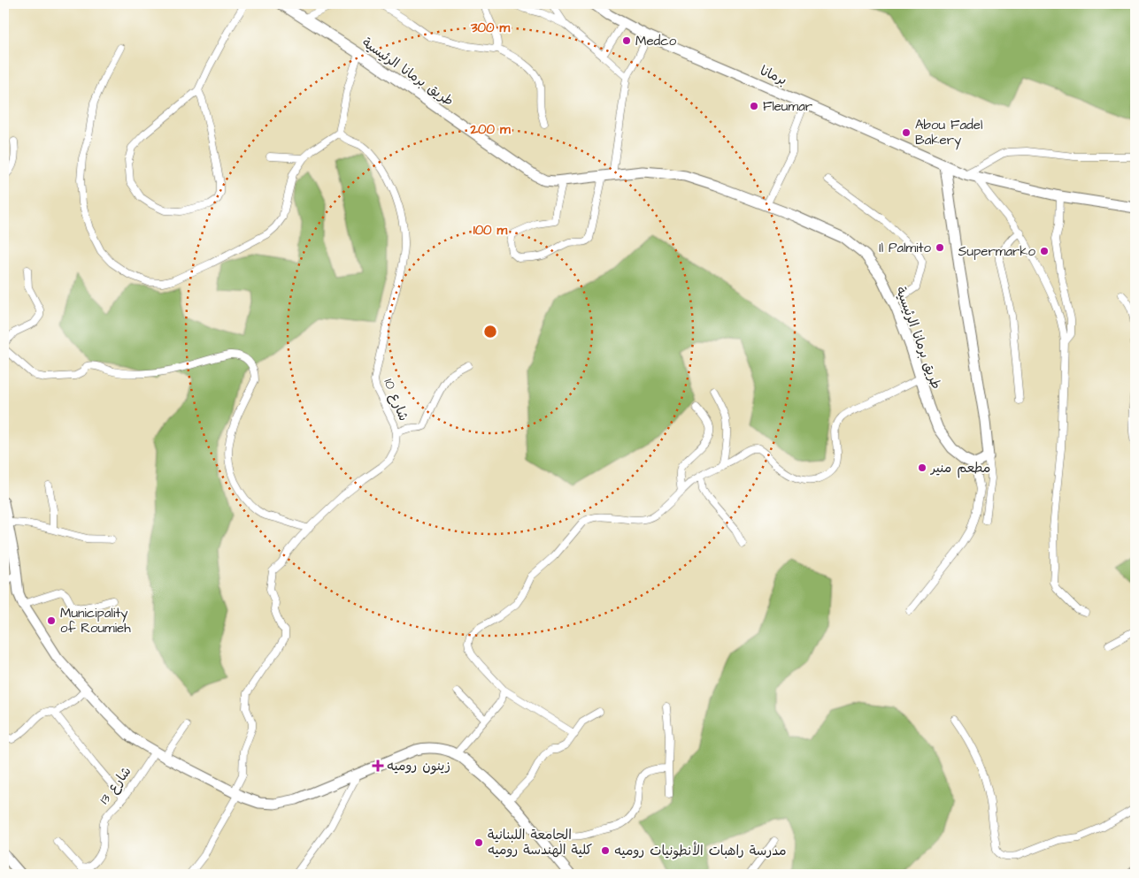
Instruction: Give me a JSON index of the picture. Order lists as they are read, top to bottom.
{
  "streets": {
    "street": [
      "طريق برمانا الرئيسية",
      "برمانا",
      "شارع 10",
      "شارع 13"
    ]
  },
  "places": {
    "other": [
      "Medco",
      "Fleumar",
      "Abou Fadel Bakery",
      "Il Palmito",
      "Supermarko",
      "مطعم منير",
      "Municipality of Roumieh",
      "الجامعة اللبنانية كلية الهندسة روميه",
      "مدرسة راهبات الأنطونيات روميه"
    ],
    "health": ["زينون روميه"]
  },
  "rings": ["300 m", "200 m", "100 m"]
}
